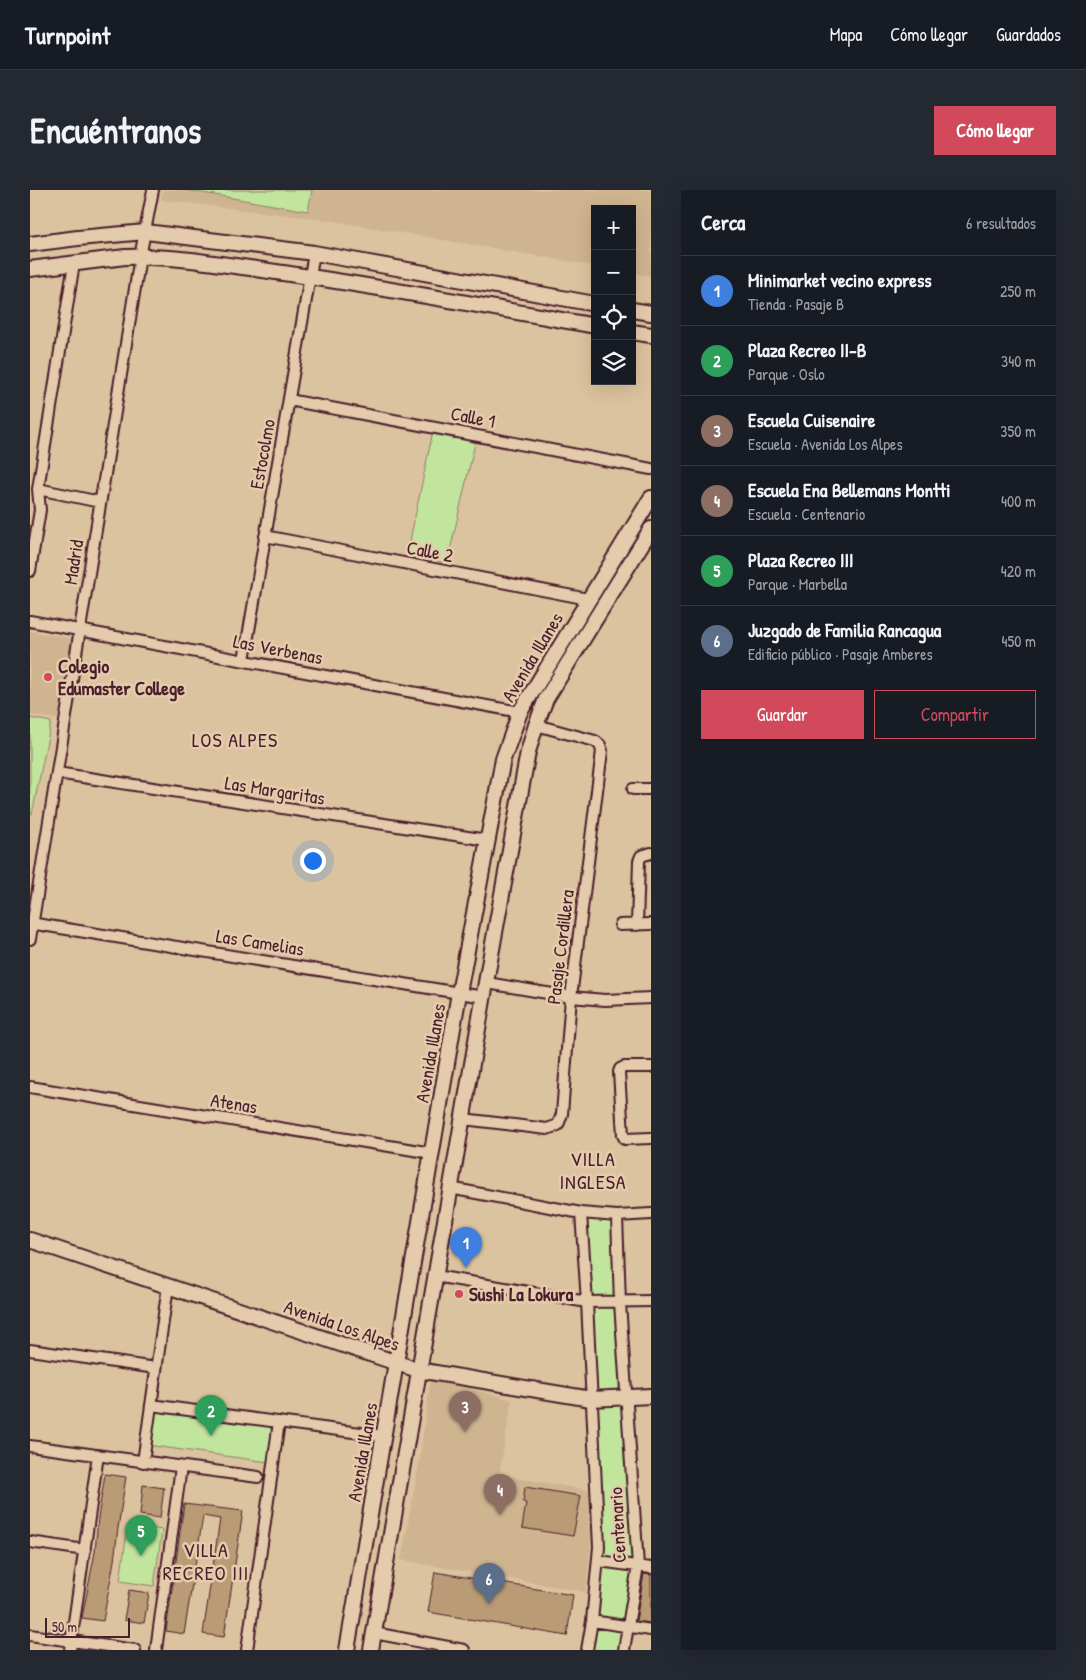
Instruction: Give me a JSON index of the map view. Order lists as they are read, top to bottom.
{
  "streets": {
    "main road": ["Avenida Illanes", "Avenida Los Alpes"],
    "street": [
      "Calle 1",
      "Estocolmo",
      "Calle 2",
      "Madrid",
      "Las Verbenas",
      "Las Margaritas",
      "Las Camelias",
      "Pasaje Cordillera",
      "Atenas",
      "Centenario"
    ]
  },
  "crossings": [
    ["Calle 1", "Estocolmo"],
    ["Estocolmo", "Calle 2"],
    ["Estocolmo", "Las Verbenas"],
    ["Calle 2", "Avenida Illanes"],
    ["Madrid", "Las Verbenas"],
    ["Madrid", "Las Margaritas"],
    ["Madrid", "Las Camelias"],
    ["Las Verbenas", "Avenida Illanes"],
    ["Avenida Illanes", "Las Margaritas"],
    ["Avenida Illanes", "Las Camelias"],
    ["Avenida Illanes", "Pasaje Cordillera"],
    ["Avenida Illanes", "Atenas"],
    ["Avenida Illanes", "Avenida Los Alpes"],
    ["Las Camelias", "Pasaje Cordillera"],
    ["Avenida Los Alpes", "Centenario"]
  ],
  "districts": ["LOS ALPES", "VILLA INGLESA", "VILLA RECREO III"],
  "places": ["Colegio Edumaster College", "Sushi La Lokura"],
  "scale_bar": "50 m",
  "page": {
    "header": "Turnpoint",
    "nav": ["Mapa", "Cómo llegar", "Guardados"],
    "buttons": [
      "Cómo llegar",
      ["Guardar", "Compartir"]
    ],
    "title": "Encuéntranos",
    "heading": ["Cerca", "6 resultados"],
    "map_buttons": ["+", "−"],
    "list": [
      {
        "mark": "1",
        "name": "Minimarket vecino express",
        "note": "Tienda · Pasaje B",
        "value": "250 m"
      },
      {
        "mark": "2",
        "name": "Plaza Recreo II-B",
        "note": "Parque · Oslo",
        "value": "340 m"
      },
      {
        "mark": "3",
        "name": "Escuela Cuisenaire",
        "note": "Escuela · Avenida Los Alpes",
        "value": "350 m"
      },
      {
        "mark": "4",
        "name": "Escuela Ena Bellemans Montti",
        "note": "Escuela · Centenario",
        "value": "400 m"
      },
      {
        "mark": "5",
        "name": "Plaza Recreo III",
        "note": "Parque · Marbella",
        "value": "420 m"
      },
      {
        "mark": "6",
        "name": "Juzgado de Familia Rancagua",
        "note": "Edificio público · Pasaje Amberes",
        "value": "450 m"
      }
    ],
    "pins": [
      "1",
      "3",
      "2",
      "4",
      "5",
      "6"
    ],
    "scale": "50 m"
  }
}
